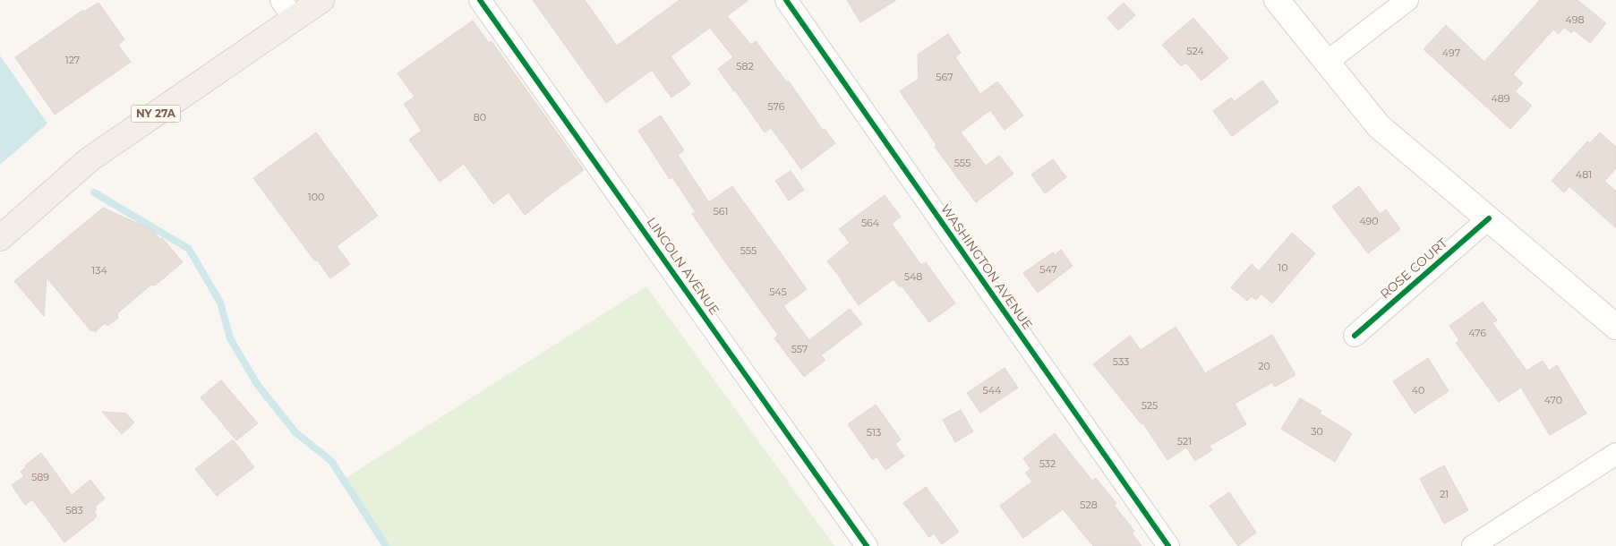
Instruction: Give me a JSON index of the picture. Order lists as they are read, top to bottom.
{
  "streets": {
    "main road": ["NY 27A"],
    "street": ["LINCOLN AVENUE", "WASHINGTON AVENUE", "ROSE COURT"]
  },
  "house_numbers": [
    "498",
    "524",
    "497",
    "127",
    "582",
    "567",
    "489",
    "576",
    "80",
    "555",
    "481",
    "100",
    "561",
    "490",
    "564",
    "555",
    "10",
    "547",
    "134",
    "548",
    "545",
    "476",
    "557",
    "533",
    "20",
    "544",
    "40",
    "470",
    "525",
    "30",
    "513",
    "521",
    "532",
    "589",
    "21",
    "528",
    "583"
  ]
}
